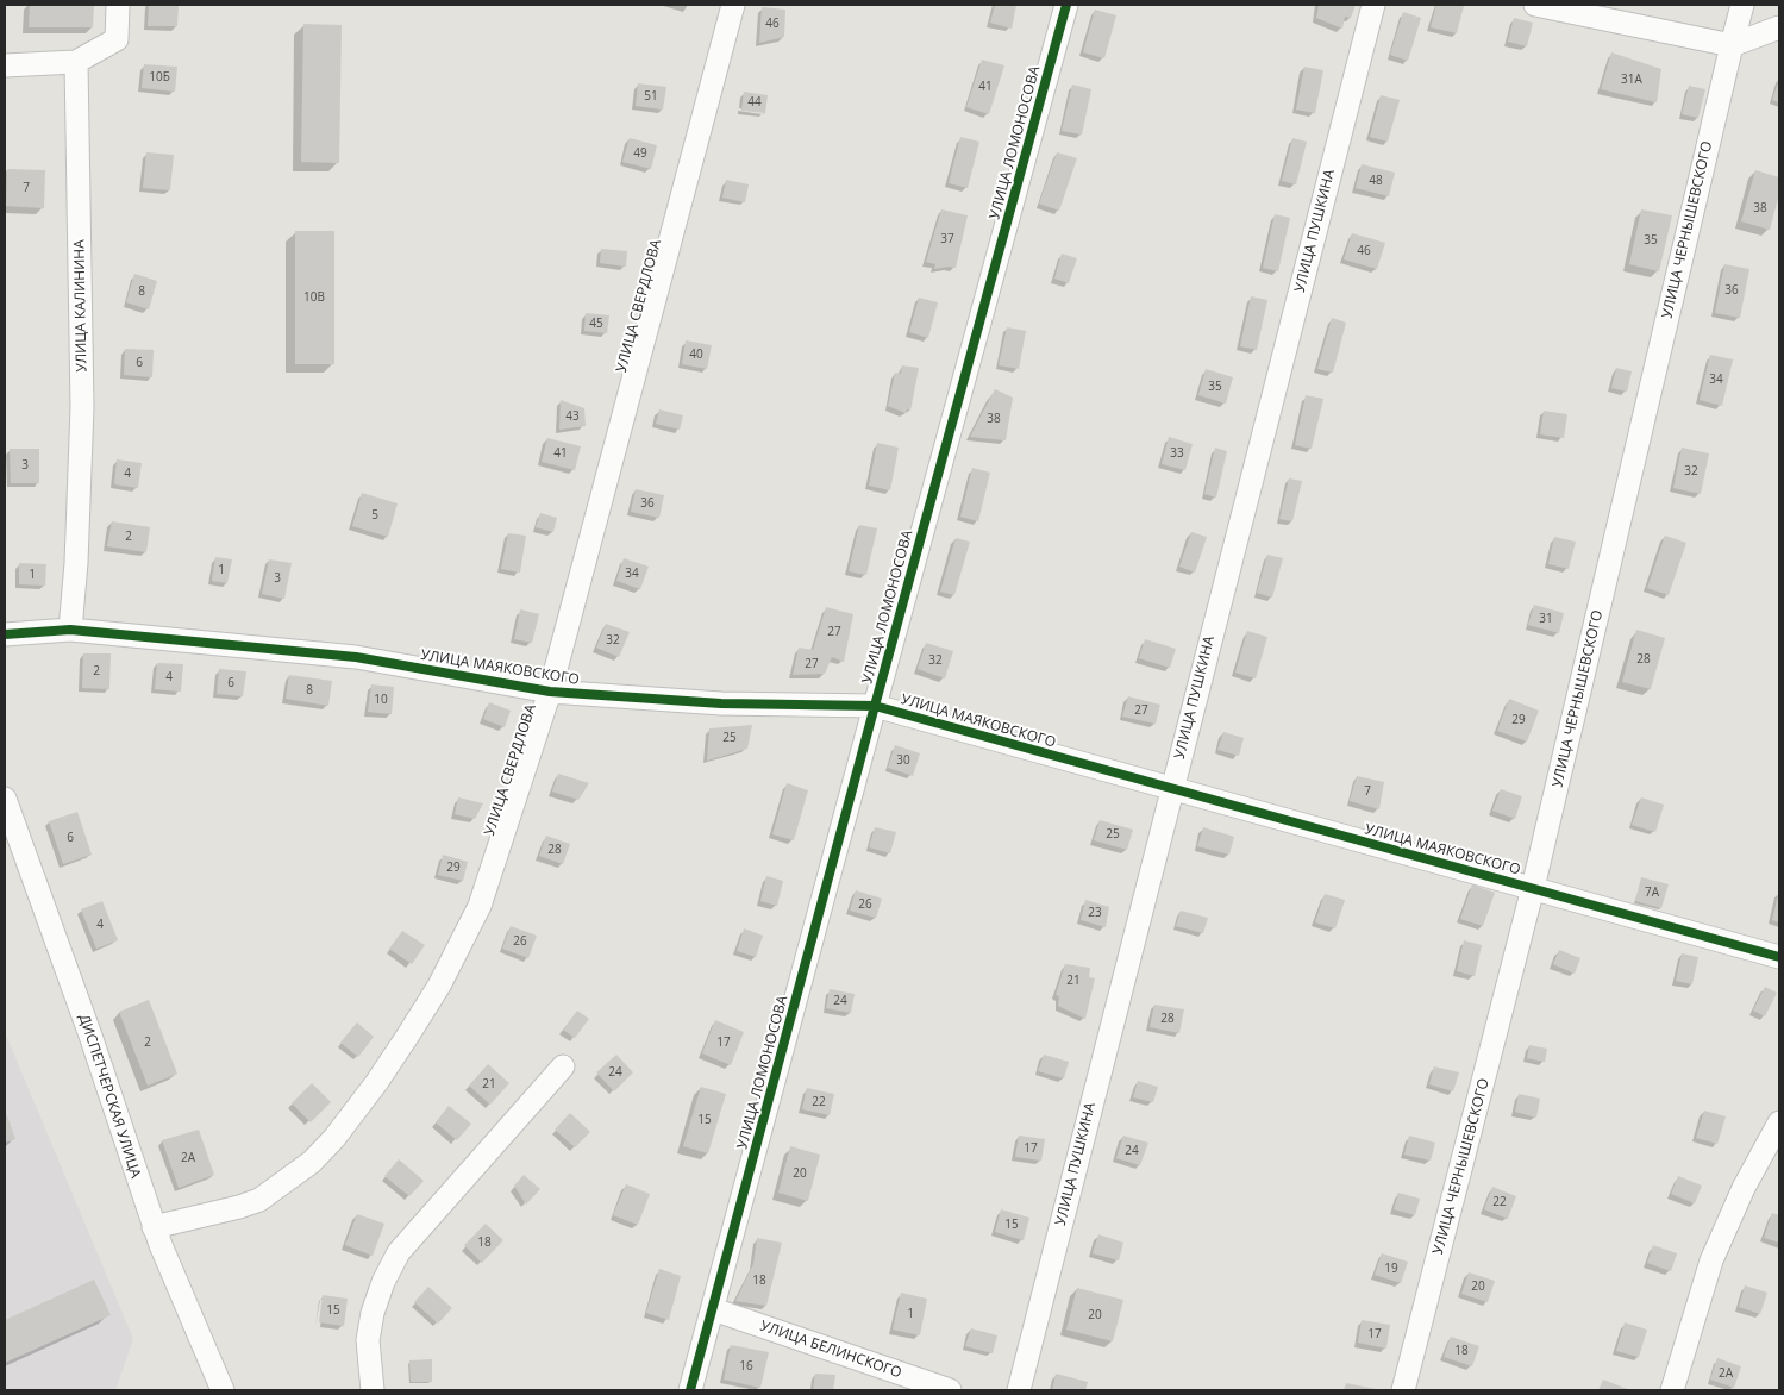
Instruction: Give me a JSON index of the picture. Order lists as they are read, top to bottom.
{
  "streets": {
    "street": [
      "УЛИЦА ЛОМОНОСОВА",
      "УЛИЦА ЧЕРНЫШЕВСКОГО",
      "УЛИЦА ПУШКИНА",
      "УЛИЦА КАЛИНИНА",
      "УЛИЦА СВЕРДЛОВА",
      "УЛИЦА МАЯКОВСКОГО",
      "ДИСПЕТЧЕРСКАЯ УЛИЦА",
      "УЛИЦА БЕЛИНСКОГО"
    ]
  },
  "crossings": [
    ["УЛИЦА ЛОМОНОСОВА", "УЛИЦА МАЯКОВСКОГО"],
    ["УЛИЦА ЛОМОНОСОВА", "УЛИЦА БЕЛИНСКОГО"],
    ["УЛИЦА ЧЕРНЫШЕВСКОГО", "УЛИЦА МАЯКОВСКОГО"],
    ["УЛИЦА ПУШКИНА", "УЛИЦА МАЯКОВСКОГО"],
    ["УЛИЦА КАЛИНИНА", "УЛИЦА МАЯКОВСКОГО"],
    ["УЛИЦА СВЕРДЛОВА", "УЛИЦА МАЯКОВСКОГО"],
    ["УЛИЦА СВЕРДЛОВА", "ДИСПЕТЧЕРСКАЯ УЛИЦА"]
  ],
  "house_numbers": [
    "46",
    "10Б",
    "31А",
    "41",
    "51",
    "44",
    "49",
    "48",
    "7",
    "38",
    "37",
    "35",
    "46",
    "36",
    "8",
    "10В",
    "45",
    "40",
    "6",
    "34",
    "35",
    "43",
    "38",
    "41",
    "33",
    "3",
    "32",
    "4",
    "36",
    "5",
    "2",
    "1",
    "34",
    "1",
    "3",
    "31",
    "27",
    "32",
    "28",
    "32",
    "27",
    "2",
    "4",
    "6",
    "8",
    "10",
    "27",
    "29",
    "25",
    "30",
    "7",
    "25",
    "6",
    "28",
    "29",
    "7А",
    "26",
    "23",
    "4",
    "26",
    "21",
    "24",
    "28",
    "2",
    "17",
    "24",
    "21",
    "22",
    "15",
    "17",
    "24",
    "2А",
    "20",
    "22",
    "15",
    "18",
    "19",
    "18",
    "20",
    "15",
    "1",
    "20",
    "17",
    "18",
    "16",
    "2А"
  ]
}
